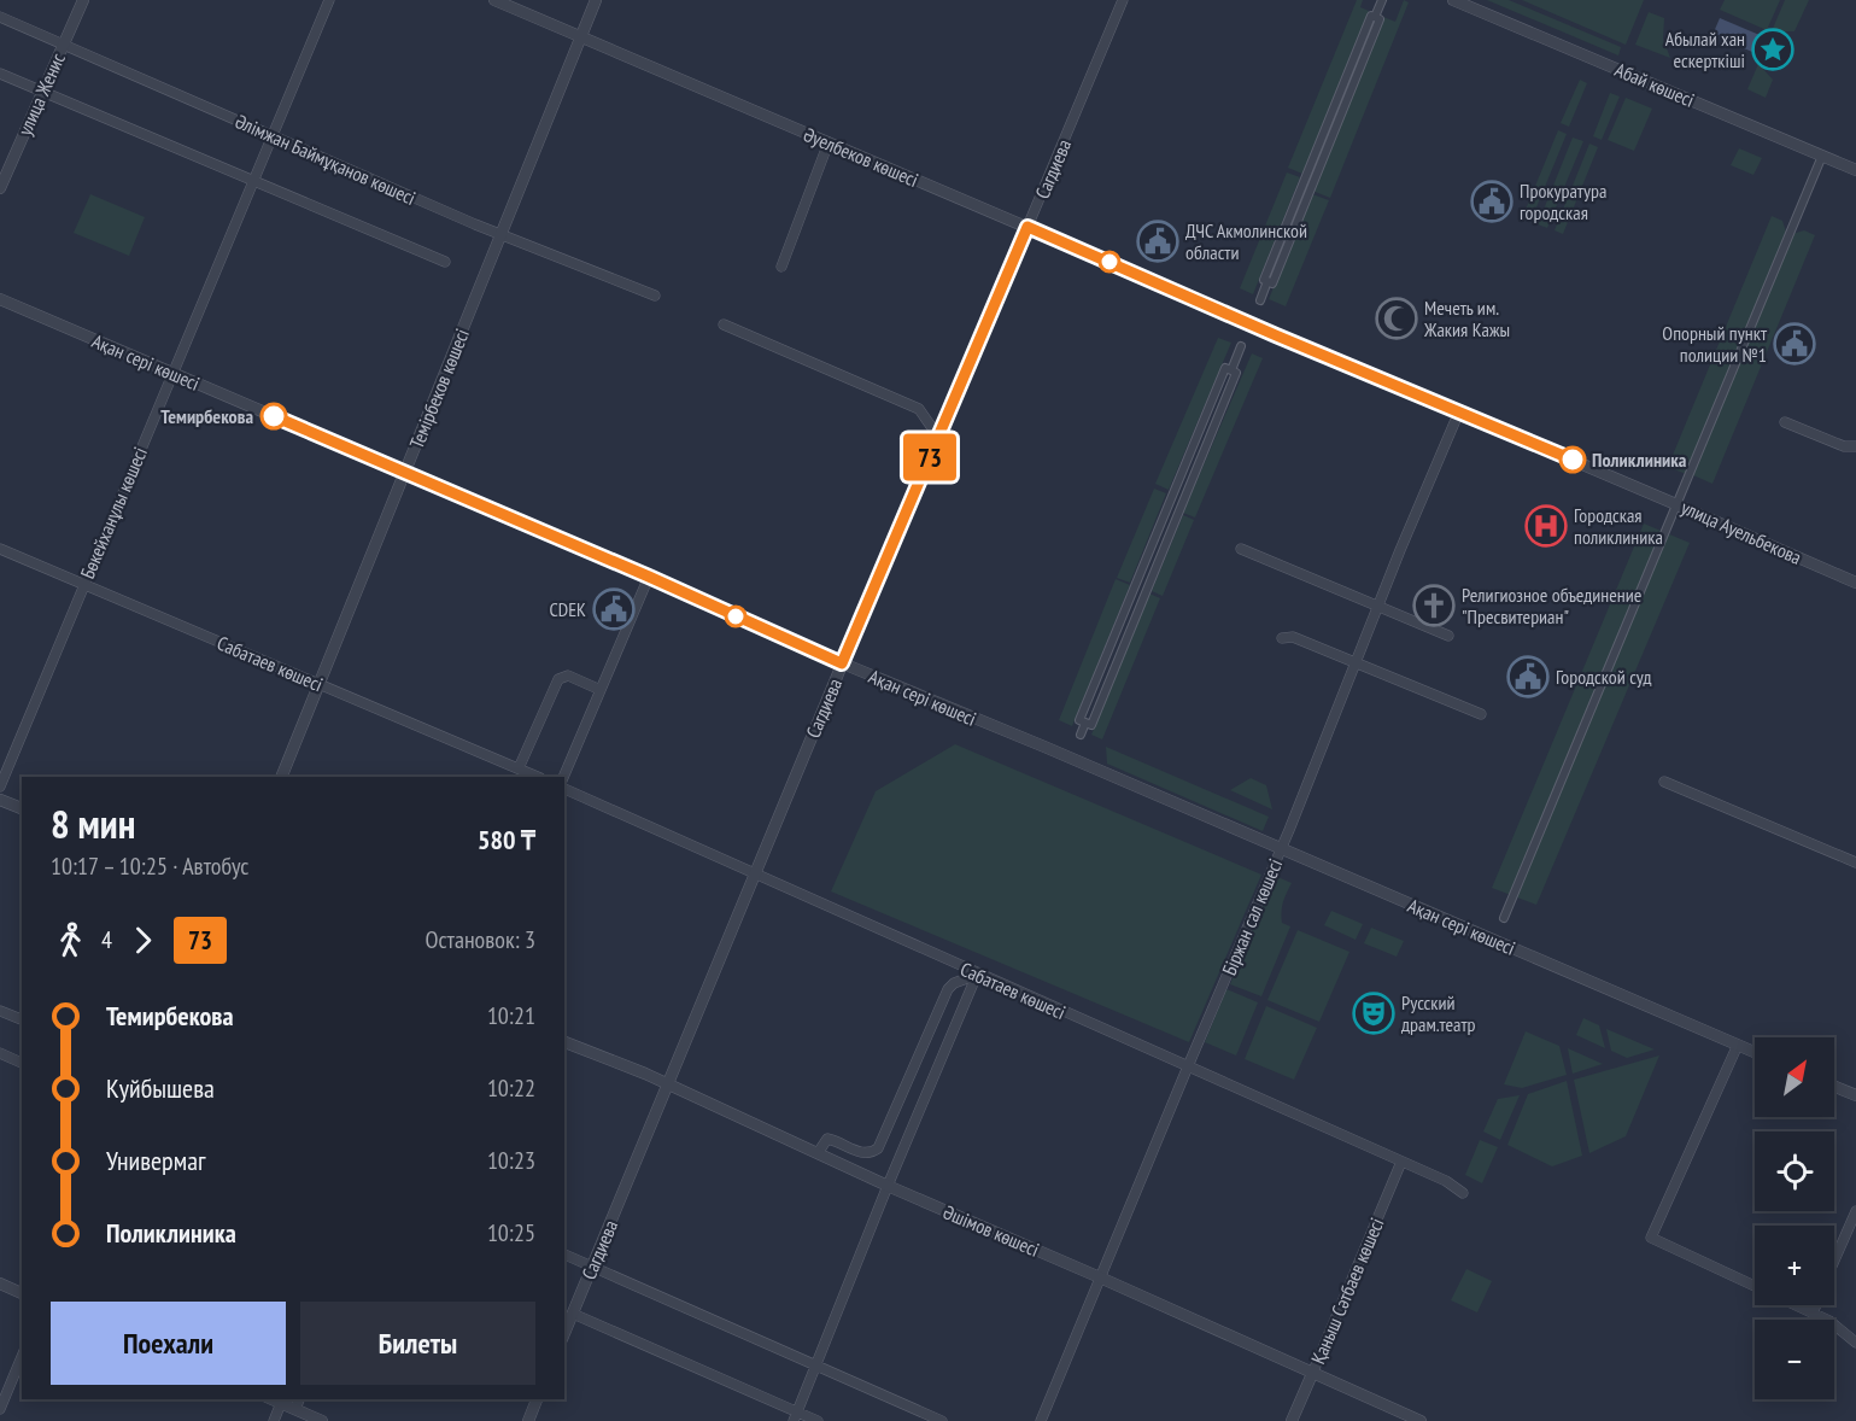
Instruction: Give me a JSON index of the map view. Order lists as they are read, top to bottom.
{
  "streets": {
    "street": [
      "Абай көшесі",
      "улица Женис",
      "Әуелбеков көшесі",
      "Әлімжан Баймұқанов көшесі",
      "Сагдиева",
      "Ақан сері көшесі",
      "Темірбеков көшесі",
      "Бөкейханұлы көшесі",
      "улица Ауельбекова",
      "Сабатаев көшесі",
      "Біржан сал көшесі",
      "Әшімов көшесі",
      "Қаныш Сәтбаев көшесі"
    ]
  },
  "crossings": [
    ["улица Женис", "Әлімжан Баймұқанов көшесі"],
    ["Әуелбеков көшесі", "Сагдиева"],
    ["Әуелбеков көшесі", "Темірбеков көшесі"],
    ["Әуелбеков көшесі", "улица Ауельбекова"],
    ["Әлімжан Баймұқанов көшесі", "Темірбеков көшесі"],
    ["Әлімжан Баймұқанов көшесі", "Бөкейханұлы көшесі"],
    ["Сагдиева", "Ақан сері көшесі"],
    ["Сагдиева", "Сабатаев көшесі"],
    ["Сагдиева", "Әшімов көшесі"],
    ["Ақан сері көшесі", "Темірбеков көшесі"],
    ["Ақан сері көшесі", "Бөкейханұлы көшесі"],
    ["Ақан сері көшесі", "Біржан сал көшесі"],
    ["Темірбеков көшесі", "Сабатаев көшесі"],
    ["Бөкейханұлы көшесі", "Сабатаев көшесі"],
    ["улица Ауельбекова", "Біржан сал көшесі"],
    ["Сабатаев көшесі", "Біржан сал көшесі"],
    ["Сабатаев көшесі", "Қаныш Сәтбаев көшесі"],
    ["Біржан сал көшесі", "Әшімов көшесі"],
    ["Әшімов көшесі", "Қаныш Сәтбаев көшесі"]
  ],
  "places": {
    "place": ["Абылай хан ескерткіші"],
    "public building": [
      "Прокуратура городская",
      "ДЧС Акмолинской области",
      "Опорный пункт полиции №1",
      "CDEK",
      "Городской суд"
    ],
    "mosque": ["Мечеть им. Жакия Кажы"],
    "other": ["Темирбекова", "Поликлиника"],
    "hospital": ["Городская поликлиника"],
    "church": ["Религиозное объединение \"Пресвитериан\""],
    "theatre": ["Русский драм.театр"]
  },
  "lines": ["bus line 73"],
  "north": "top right",
  "page": {
    "on_map": "73",
    "heading": ["8 мин", "10:17 – 10:25 · Автобус", "580 ₸"],
    "legs": ["4", "73", "Остановок: 3"],
    "list": [
      {
        "name": "Темирбекова",
        "value": "10:21"
      },
      {
        "name": "Куйбышева",
        "value": "10:22"
      },
      {
        "name": "Универмаг",
        "value": "10:23"
      },
      {
        "name": "Поликлиника",
        "value": "10:25"
      }
    ],
    "map_buttons": ["+", "−"],
    "buttons": ["Поехали", "Билеты"]
  }
}
